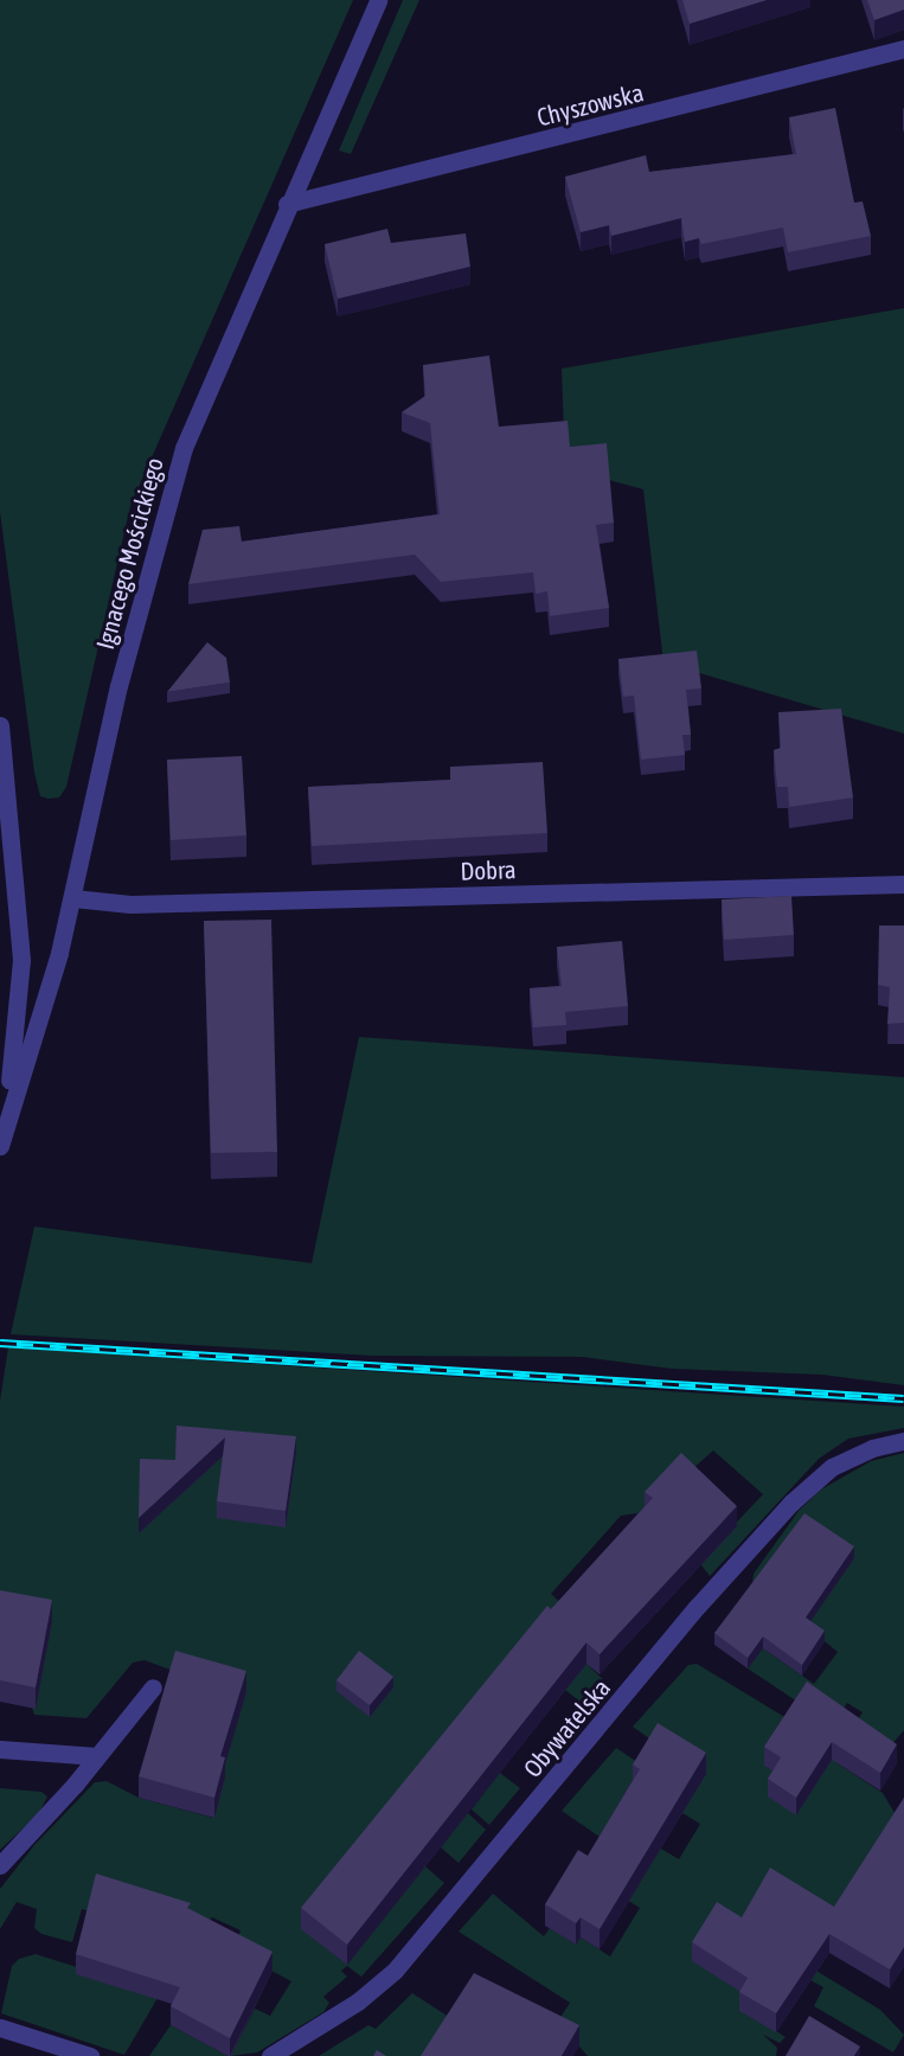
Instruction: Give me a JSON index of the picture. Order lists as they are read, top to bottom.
{
  "streets": {
    "street": [
      "Chyszowska",
      "Ignacego Mościckiego",
      "Dobra",
      "Obywatelska"
    ]
  },
  "crossings": [
    ["Chyszowska", "Ignacego Mościckiego"],
    ["Ignacego Mościckiego", "Dobra"]
  ]
}
